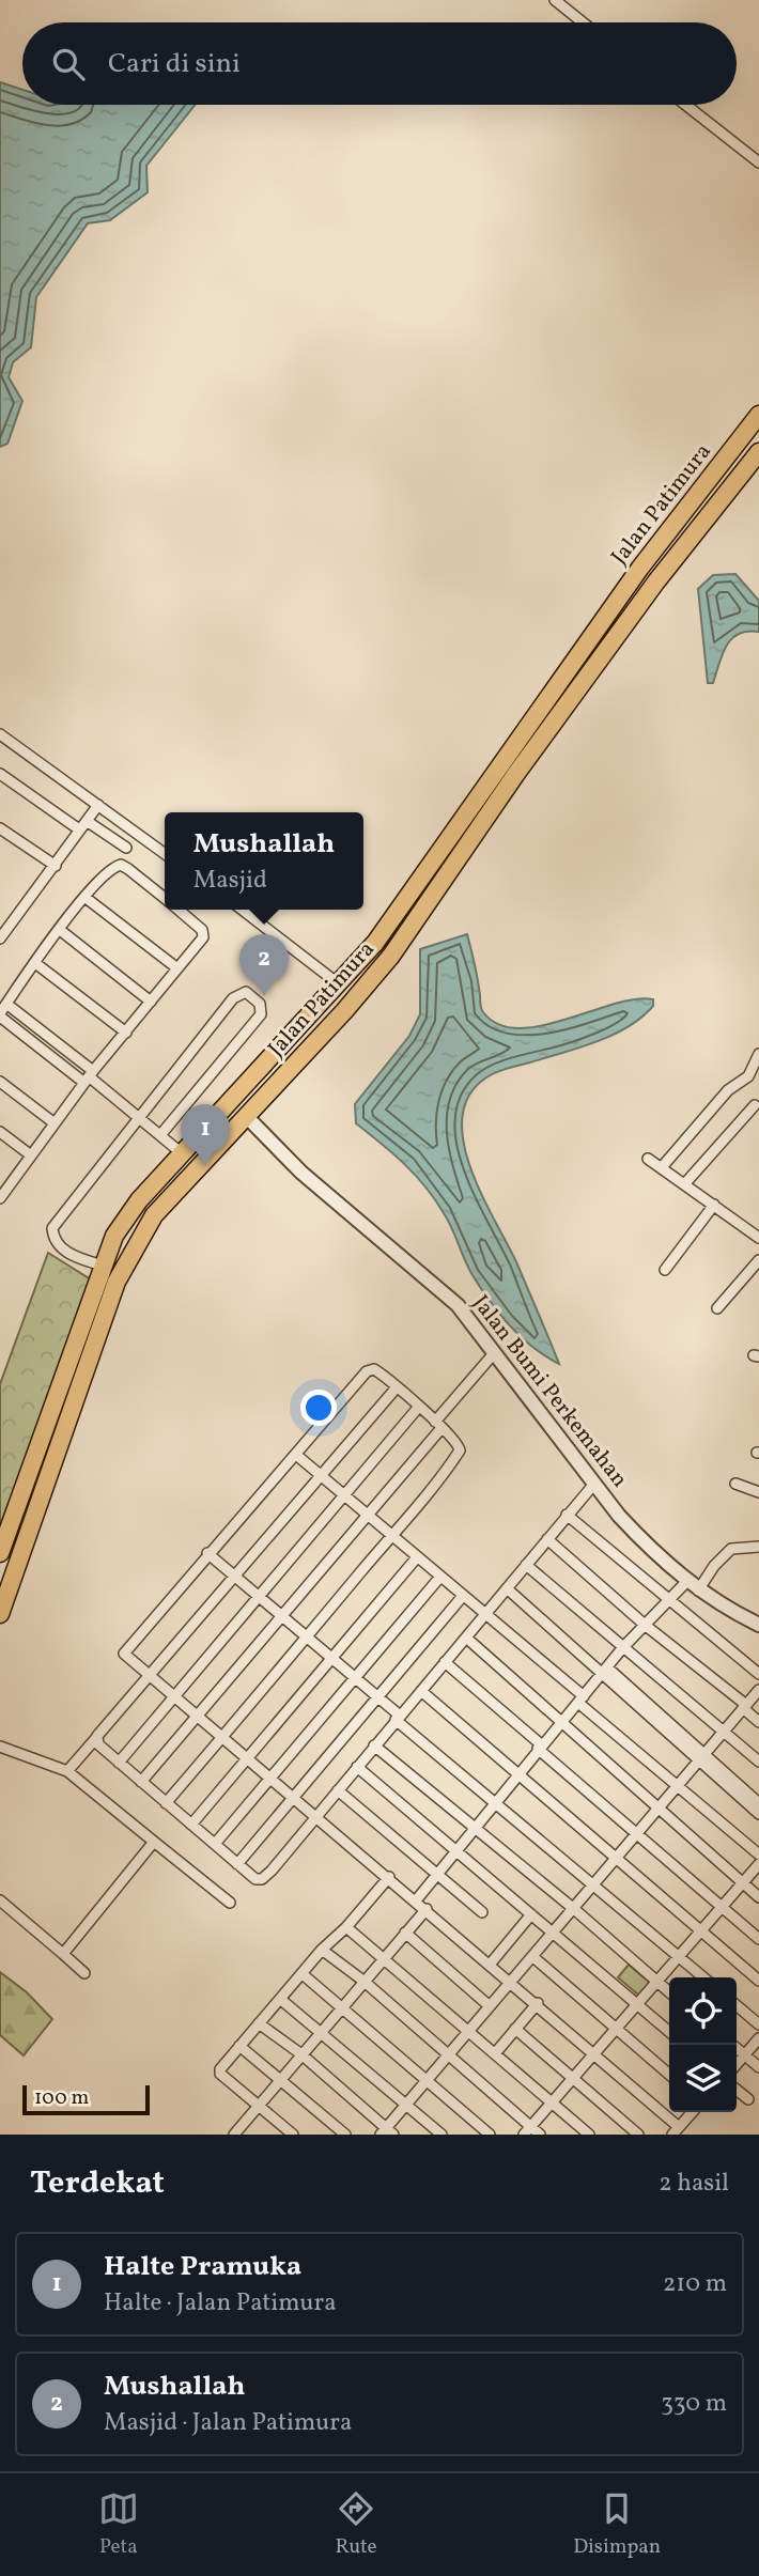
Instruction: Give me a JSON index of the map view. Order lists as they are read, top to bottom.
{
  "streets": {
    "highway": ["Jalan Patimura"],
    "street": ["Jalan Bumi Perkemahan"]
  },
  "crossings": [
    ["Jalan Patimura", "Jalan Bumi Perkemahan"]
  ],
  "scale_bar": "100 m",
  "page": {
    "search": "Cari di sini",
    "popup": ["Mushallah", "Masjid"],
    "pins": ["2", "1"],
    "scale": "100 m",
    "heading": ["Terdekat", "2 hasil"],
    "list": [
      {
        "mark": "1",
        "name": "Halte Pramuka",
        "note": "Halte · Jalan Patimura",
        "value": "210 m"
      },
      {
        "mark": "2",
        "name": "Mushallah",
        "note": "Masjid · Jalan Patimura",
        "value": "330 m"
      }
    ],
    "nav": ["Peta", "Rute", "Disimpan"]
  }
}
